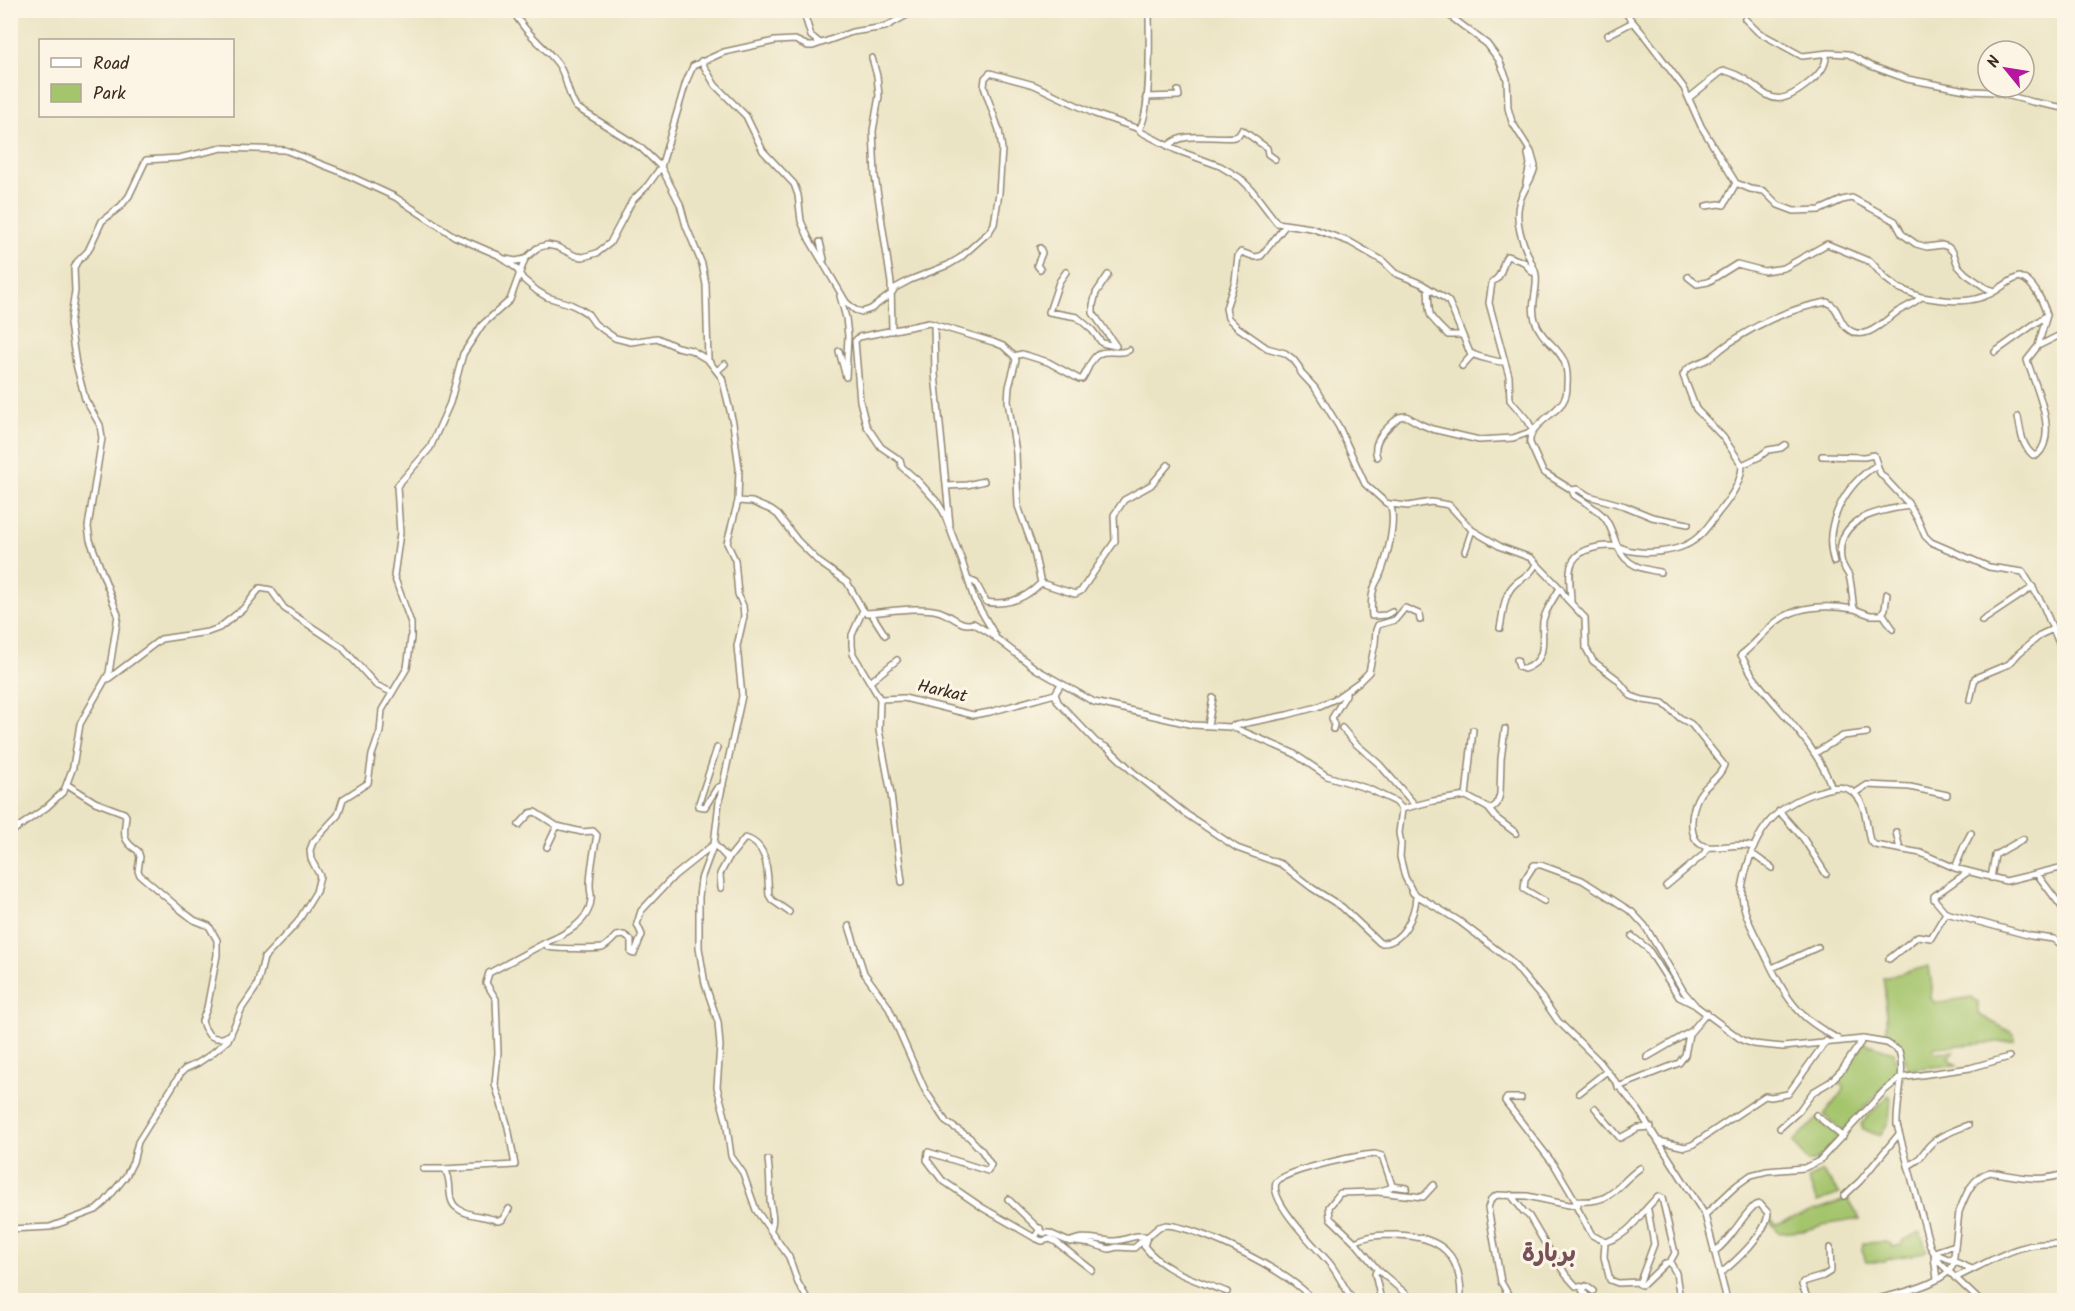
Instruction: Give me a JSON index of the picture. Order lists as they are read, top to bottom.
{
  "streets": {
    "street": ["Harkat"]
  },
  "districts": ["بربارة"],
  "legend": ["Road", "Park"],
  "north": "top left"
}
